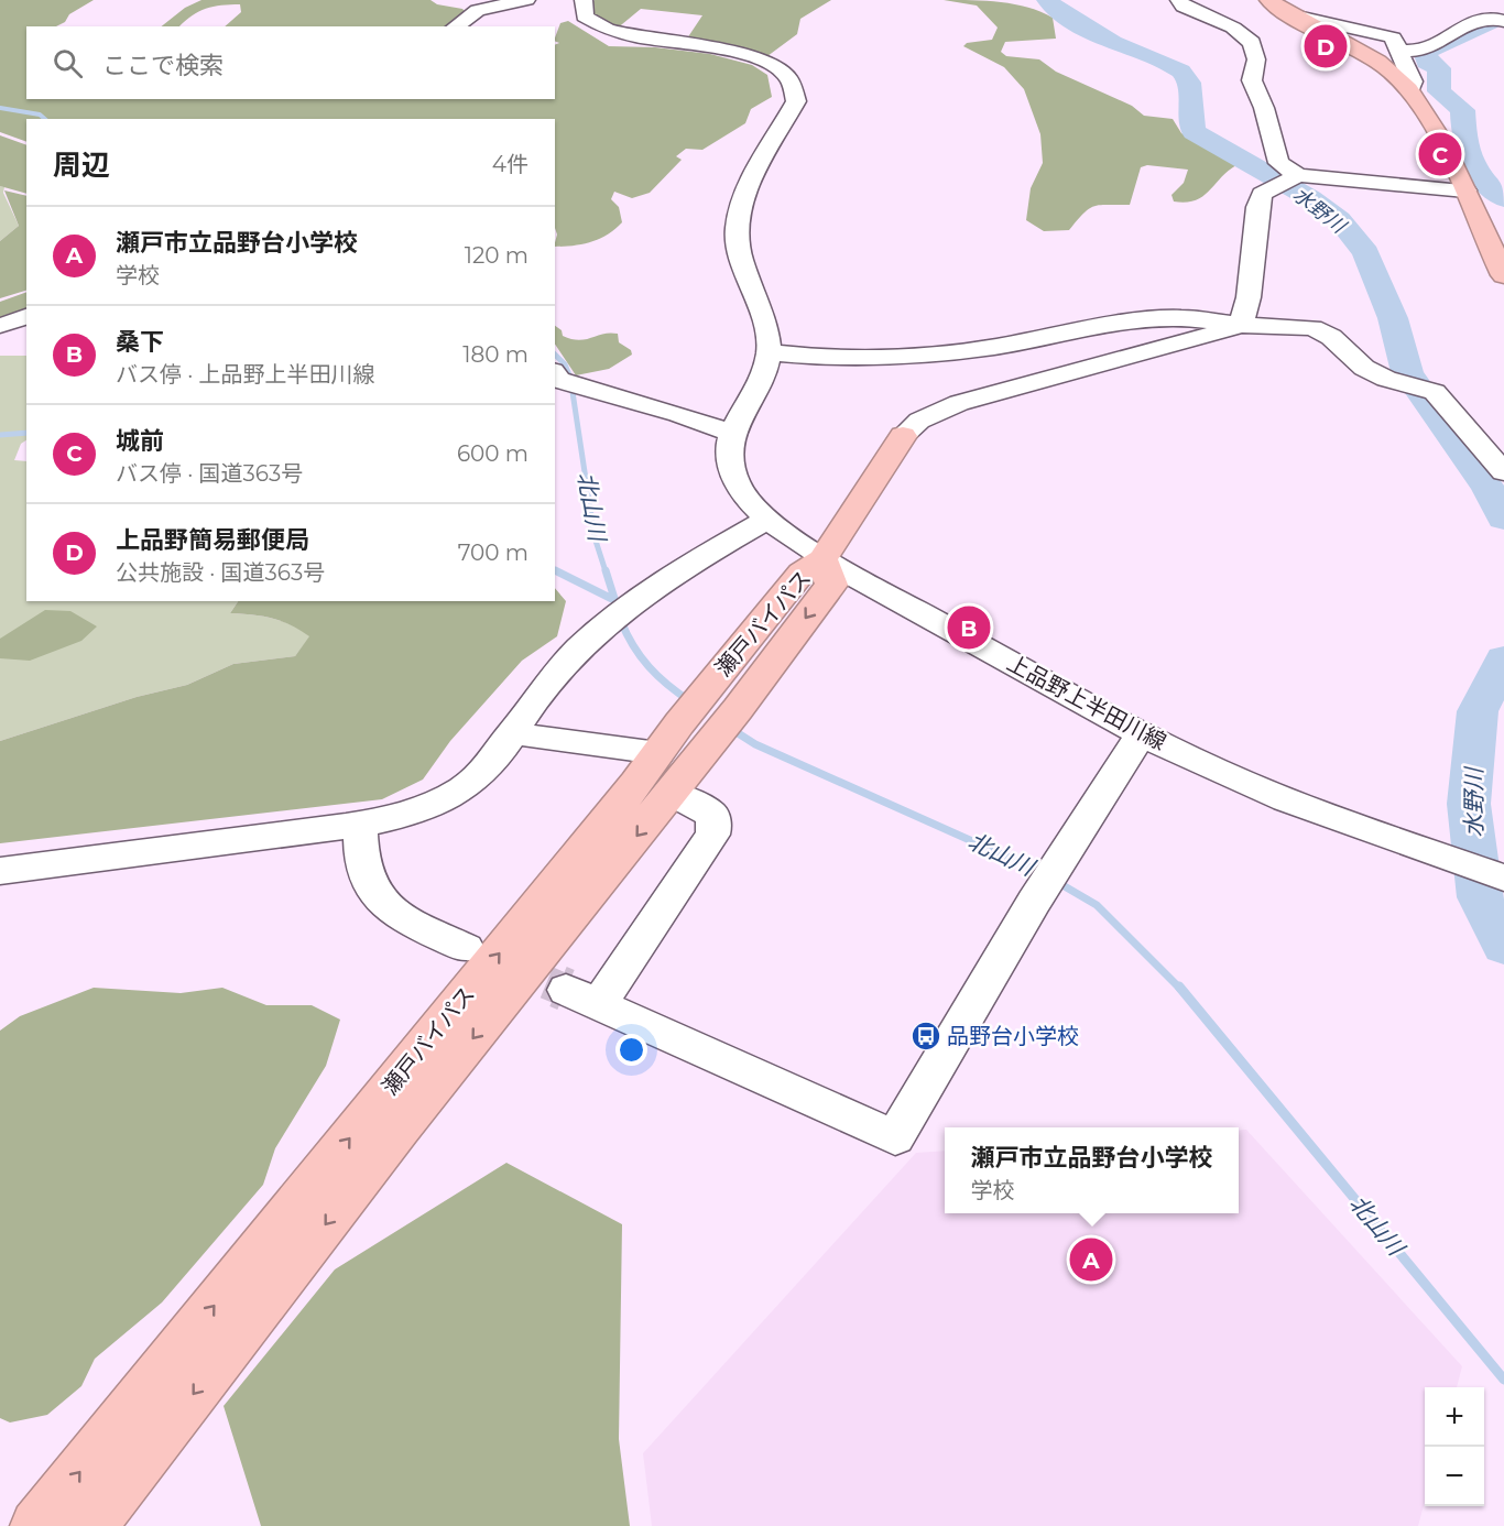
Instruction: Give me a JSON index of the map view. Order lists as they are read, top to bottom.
{
  "streets": {
    "highway": ["瀬戸バイパス"],
    "street": ["上品野上半田川線"]
  },
  "crossings": [
    ["瀬戸バイパス", "上品野上半田川線"]
  ],
  "water": ["水野川", "北山川"],
  "places": {
    "bus stop": ["品野台小学校"]
  },
  "page": {
    "pins": [
      "D",
      "C",
      "B",
      "A"
    ],
    "search": "ここで検索",
    "heading": ["周辺", "4件"],
    "list": [
      {
        "mark": "A",
        "name": "瀬戸市立品野台小学校",
        "note": "学校",
        "value": "120 m"
      },
      {
        "mark": "B",
        "name": "桑下",
        "note": "バス停 · 上品野上半田川線",
        "value": "180 m"
      },
      {
        "mark": "C",
        "name": "城前",
        "note": "バス停 · 国道363号",
        "value": "600 m"
      },
      {
        "mark": "D",
        "name": "上品野簡易郵便局",
        "note": "公共施設 · 国道363号",
        "value": "700 m"
      }
    ],
    "popup": ["瀬戸市立品野台小学校", "学校"],
    "map_buttons": ["+", "−"]
  }
}
